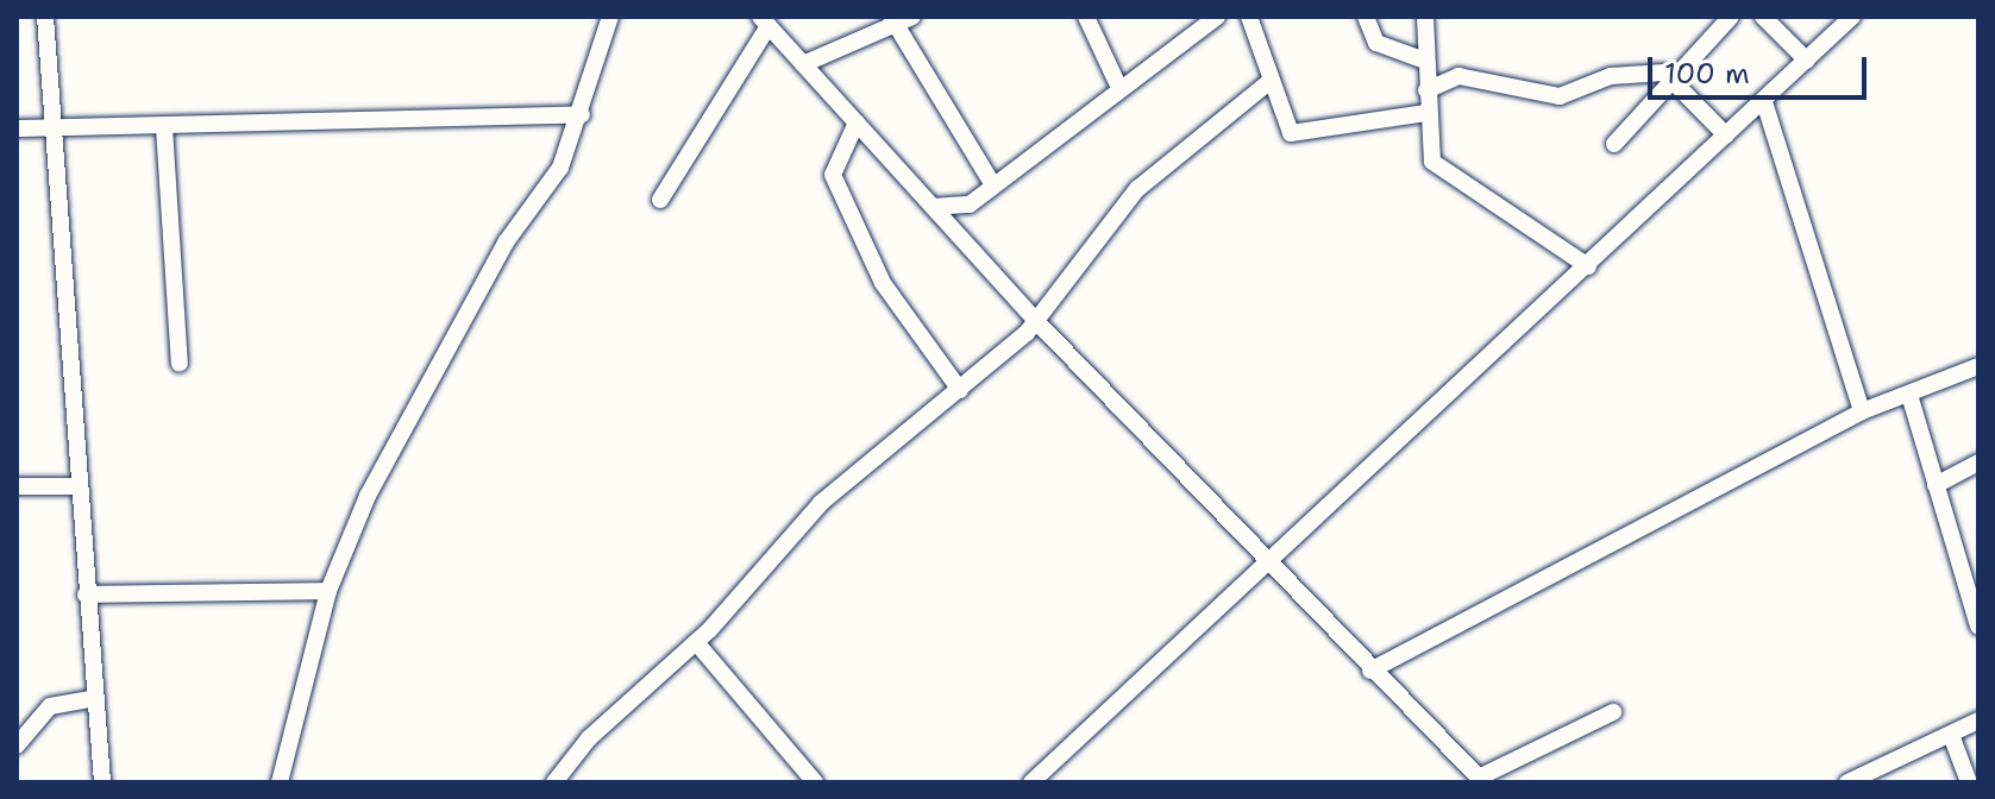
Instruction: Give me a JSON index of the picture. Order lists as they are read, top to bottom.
{
  "scale_bar": "100 m"
}
